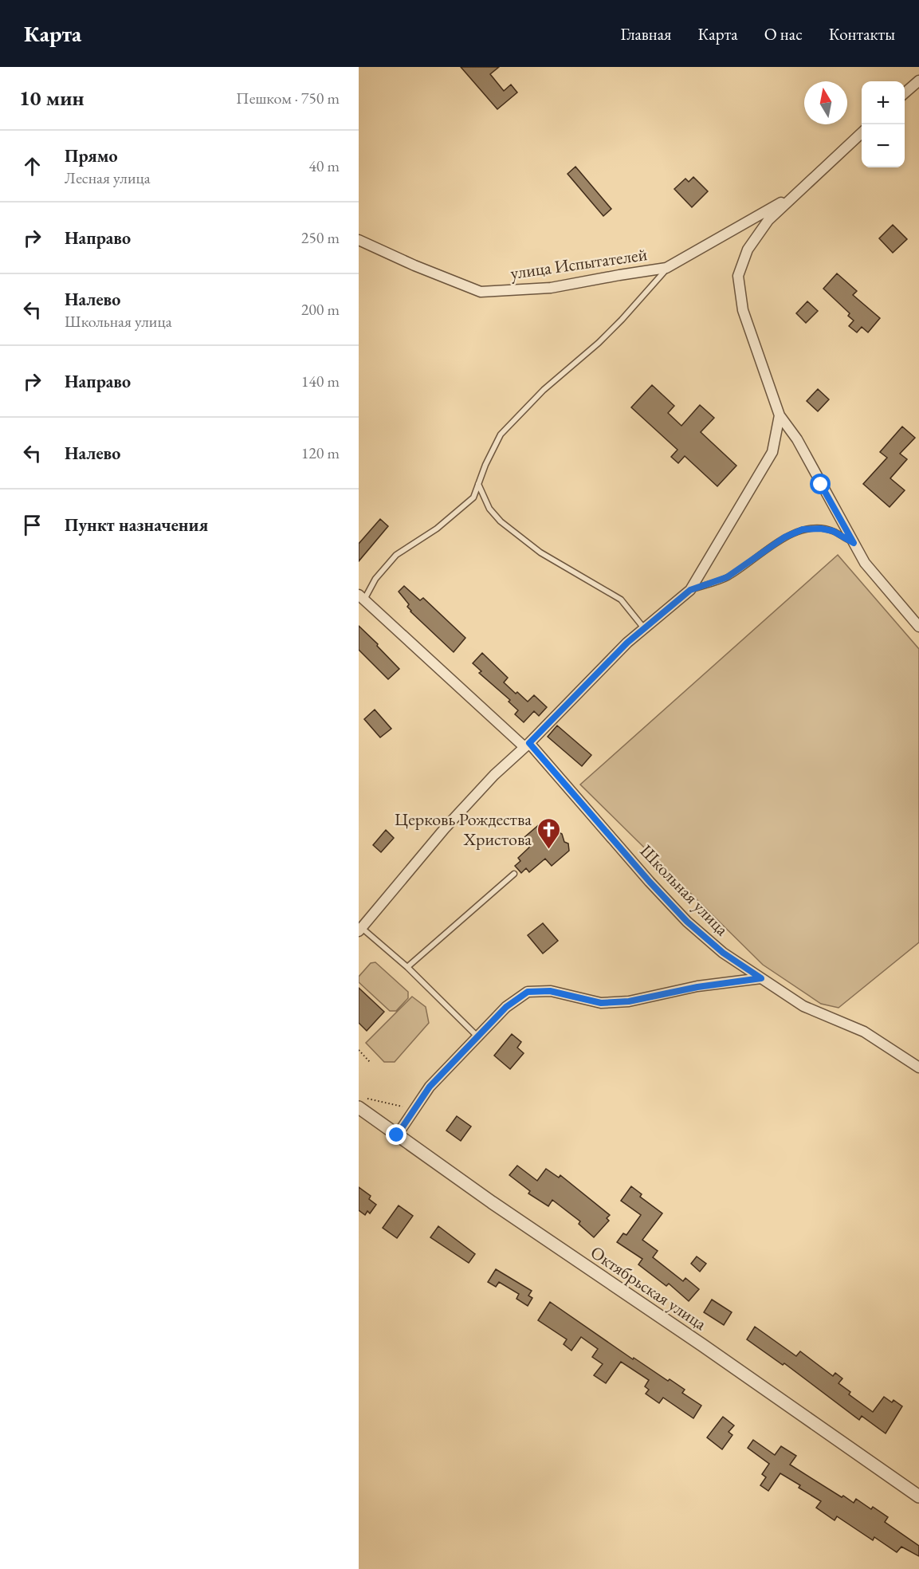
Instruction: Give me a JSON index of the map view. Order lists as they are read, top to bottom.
{
  "streets": {
    "street": ["улица Испытателей", "Школьная улица", "Октябрьская улица"]
  },
  "places": {
    "church": ["Церковь Рождества Христова"]
  },
  "north": "top",
  "page": {
    "header": "Карта",
    "nav": [
      "Главная",
      "Карта",
      "О нас",
      "Контакты"
    ],
    "heading": ["10 мин", "Пешком · 750 m"],
    "map_buttons": ["+", "−"],
    "list": [
      ["Прямо", "Лесная улица", "40 m"],
      ["Направо", "250 m"],
      ["Налево", "Школьная улица", "200 m"],
      ["Направо", "140 m"],
      ["Налево", "120 m"],
      "Пункт назначения"
    ]
  }
}
